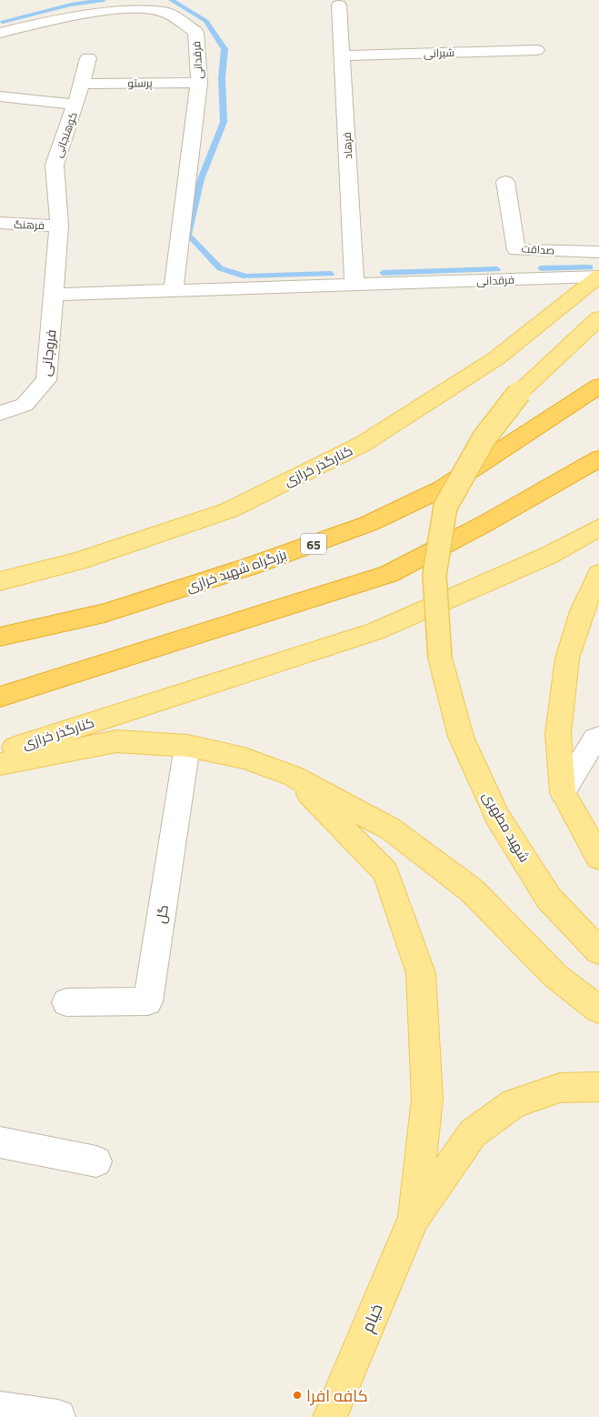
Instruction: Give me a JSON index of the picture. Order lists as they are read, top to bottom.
{
  "streets": {
    "highway": ["65", "بزرگراه شهید خرازی"],
    "main road": ["کنارگذر خرازی", "شهید مطهری", "خیام"],
    "street": [
      "شیرانی",
      "فرقدانی",
      "پرستو",
      "کوهنجانی",
      "فرهاد",
      "فرهنگ",
      "صداقت",
      "فروجانی",
      "گل"
    ]
  },
  "crossings": [
    ["شیرانی", "فرهاد"],
    ["فرقدانی", "پرستو"],
    ["فرقدانی", "کوهنجانی"],
    ["فرقدانی", "فرهاد"],
    ["فرقدانی", "فروجانی"],
    ["فرقدانی", "کنارگذر خرازی"],
    ["کوهنجانی", "فرهنگ"],
    ["کوهنجانی", "فروجانی"]
  ],
  "places": ["کافه افرا"]
}
